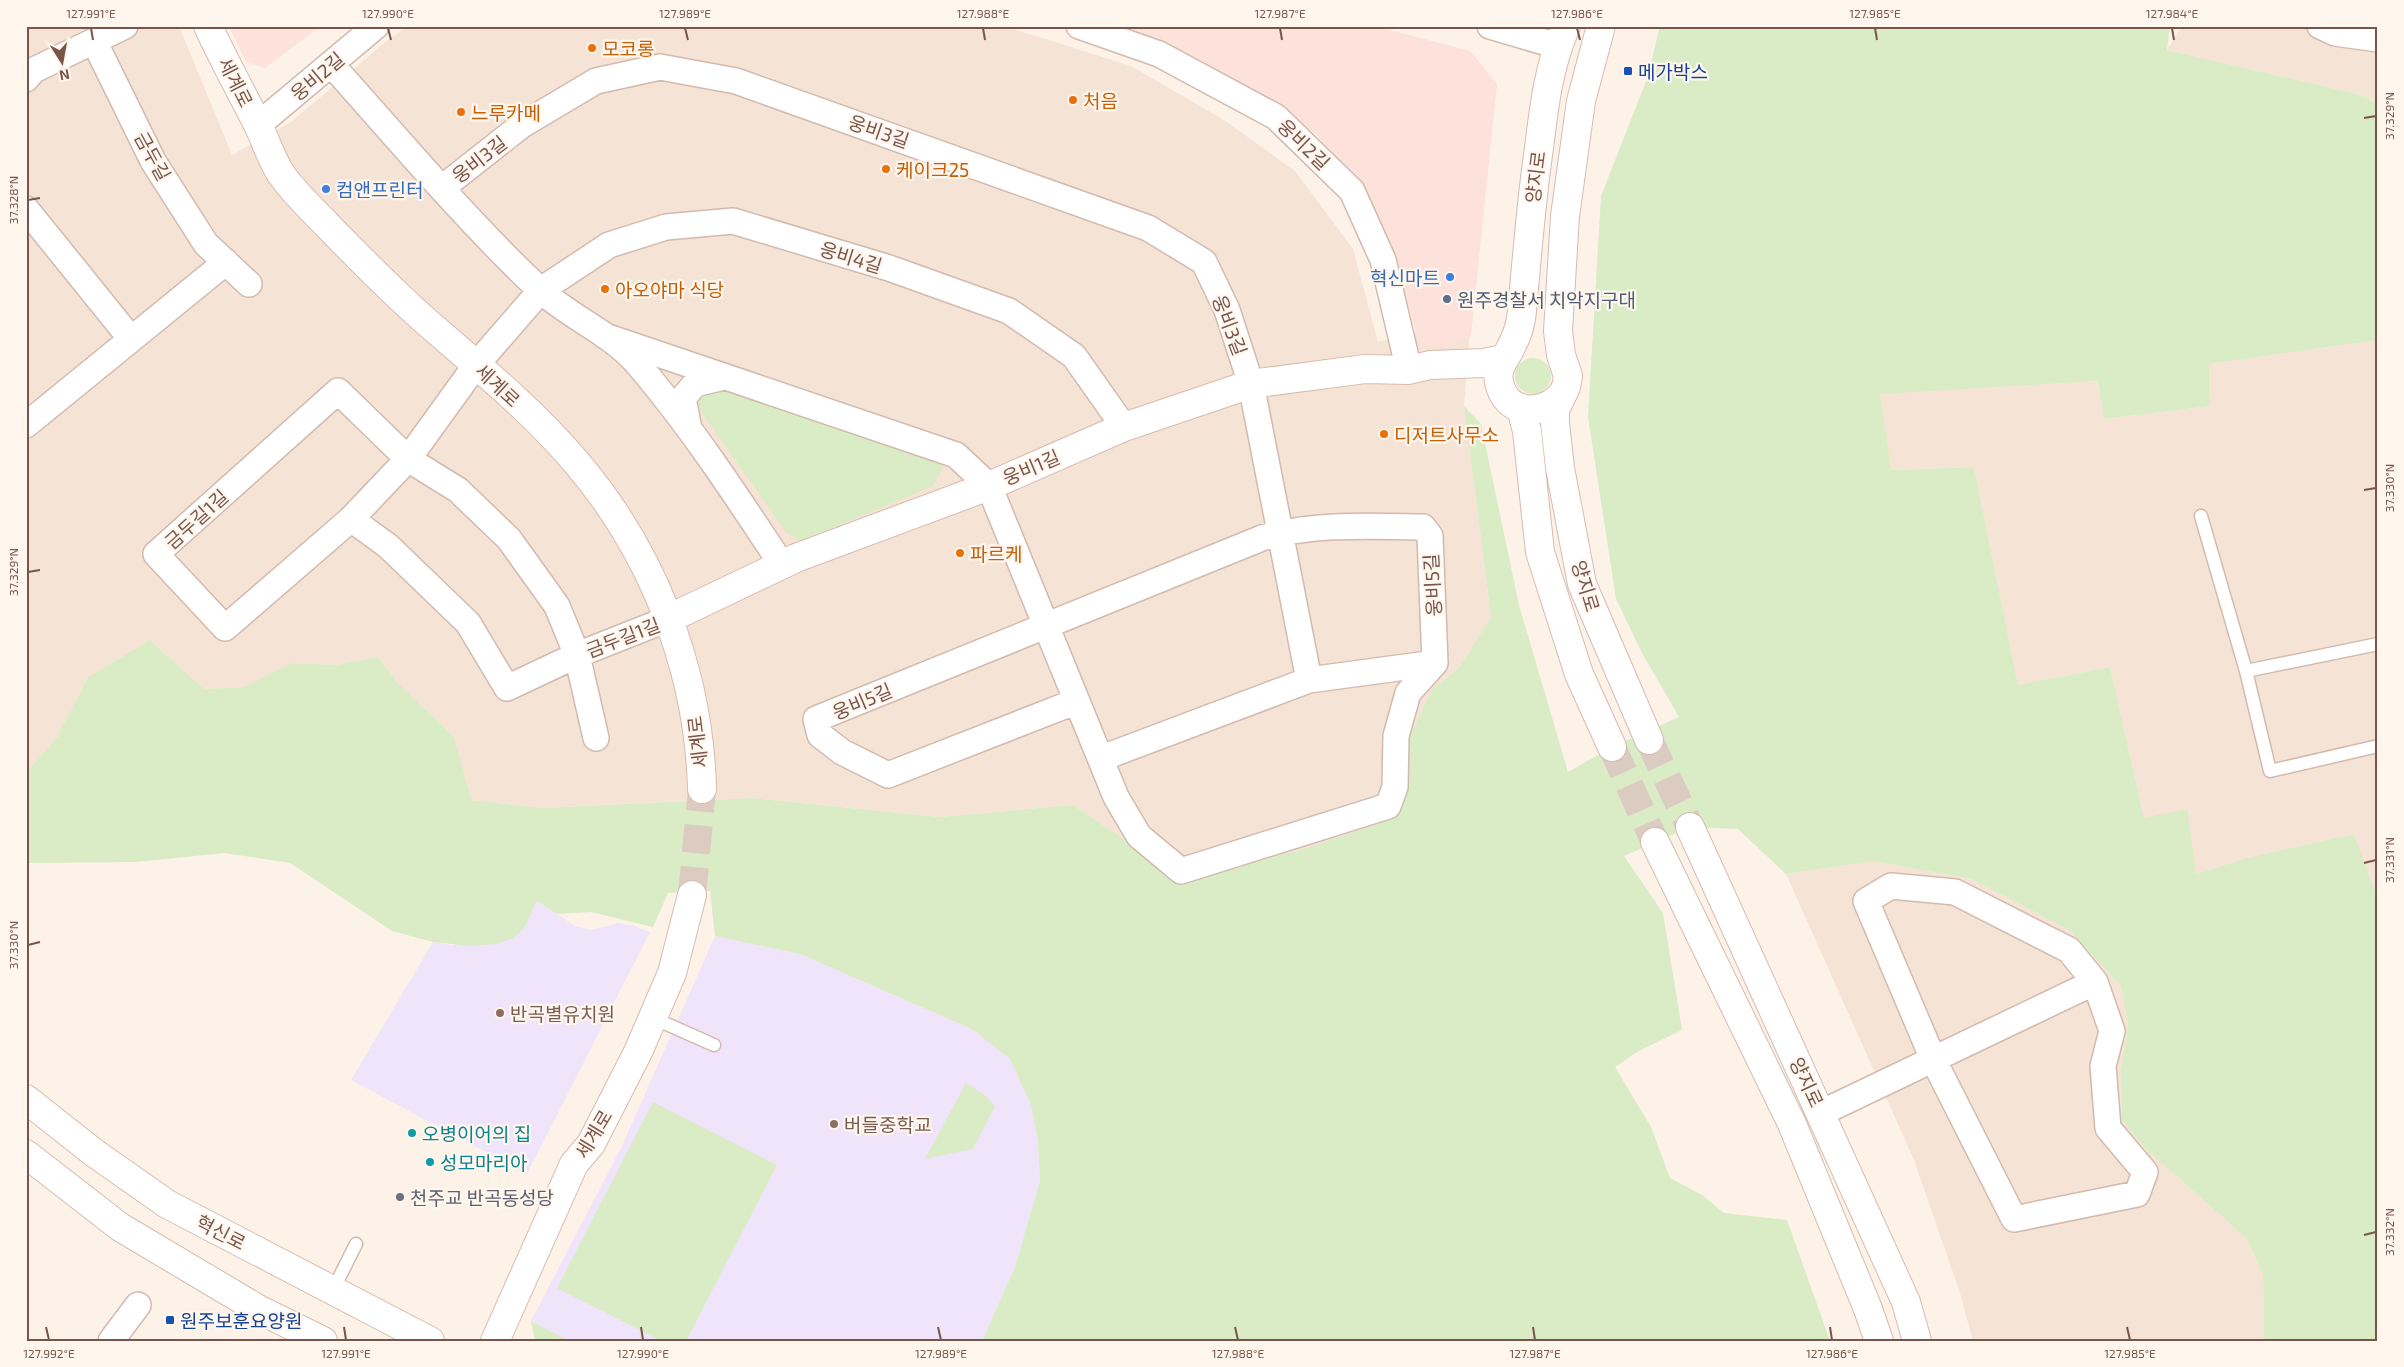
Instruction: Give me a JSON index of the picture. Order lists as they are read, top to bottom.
{
  "streets": {
    "street": [
      "웅비2길",
      "세계로",
      "웅비3길",
      "금두길",
      "양지로",
      "웅비4길",
      "웅비1길",
      "금두길1길",
      "웅비5길",
      "혁신로"
    ]
  },
  "crossings": [
    ["웅비2길", "세계로"],
    ["웅비2길", "웅비1길"],
    ["세계로", "웅비4길"],
    ["세계로", "웅비1길"],
    ["세계로", "금두길1길"],
    ["웅비3길", "웅비1길"],
    ["양지로", "웅비1길"],
    ["웅비4길", "웅비1길"],
    ["웅비4길", "금두길1길"],
    ["웅비1길", "금두길1길"]
  ],
  "places": {
    "other": [
      "모코롱",
      "처음",
      "느루카메",
      "케이크25",
      "컴앤프린터",
      "혁신마트",
      "아오야마 식당",
      "원주경찰서 치악지구대",
      "디저트사무소",
      "파르케",
      "반곡별유치원",
      "버들중학교",
      "오병이어의 집",
      "성모마리아",
      "천주교 반곡동성당"
    ],
    "transit": ["메가박스", "원주보훈요양원"]
  },
  "north": "bottom",
  "coordinates": [
    "127.991°E",
    "127.990°E",
    "127.989°E",
    "127.988°E",
    "127.987°E",
    "127.986°E",
    "127.985°E",
    "127.984°E",
    "37.329°N",
    "37.328°N",
    "37.330°N",
    "37.331°N",
    "37.332°N",
    "127.992°E"
  ]
}
